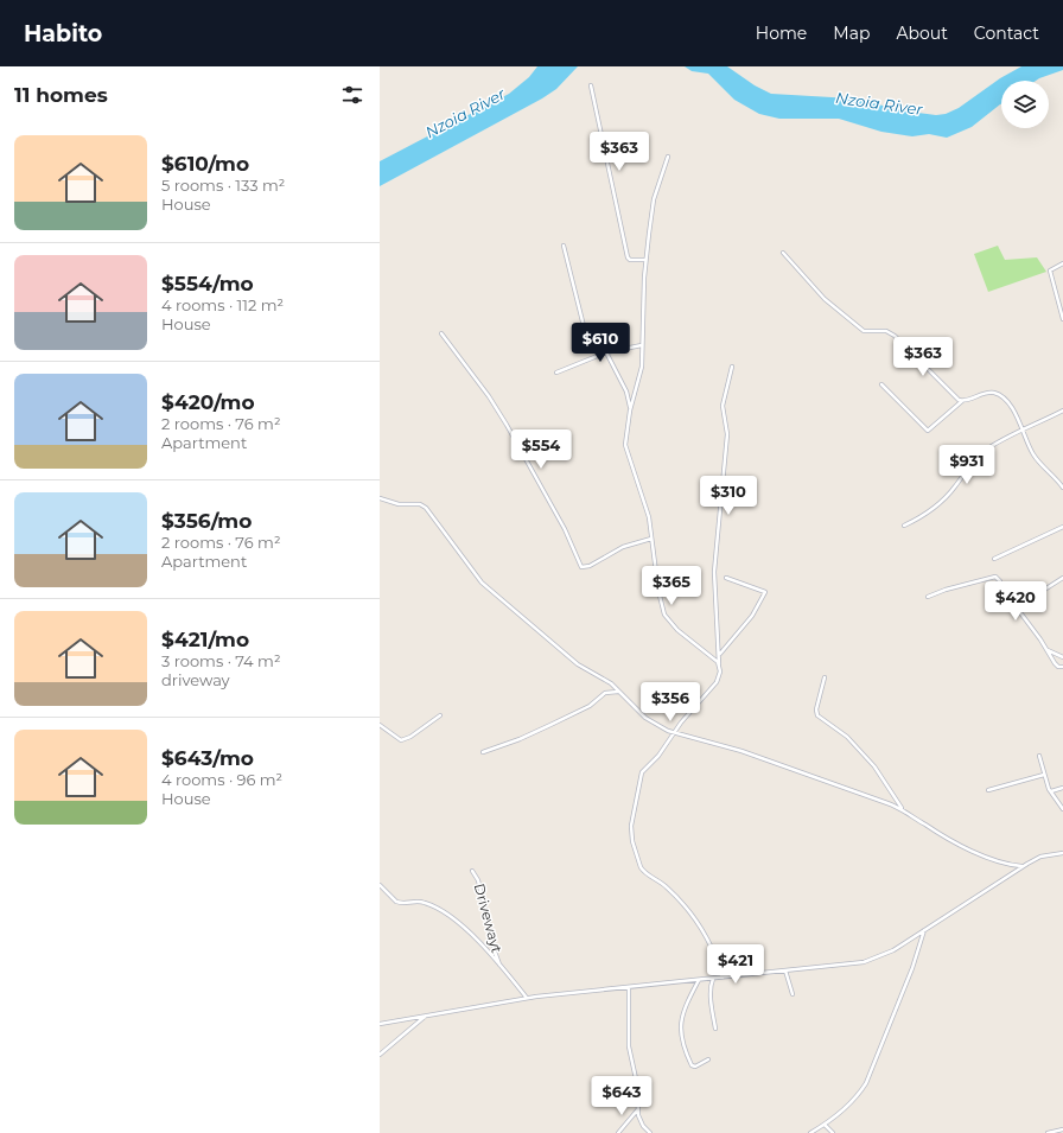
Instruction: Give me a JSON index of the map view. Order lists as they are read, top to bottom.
{
  "streets": {
    "street": ["Drivewayt"]
  },
  "water": ["Nzoia River"],
  "page": {
    "header": "Habito",
    "nav": [
      "Home",
      "Map",
      "About",
      "Contact"
    ],
    "heading": "11 homes",
    "list": [
      {
        "name": "$610/mo",
        "note": "5 rooms · 133 m² · House"
      },
      {
        "name": "$554/mo",
        "note": "4 rooms · 112 m² · House"
      },
      {
        "name": "$420/mo",
        "note": "2 rooms · 76 m² · Apartment"
      },
      {
        "name": "$356/mo",
        "note": "2 rooms · 76 m² · Apartment"
      },
      {
        "name": "$421/mo",
        "note": "3 rooms · 74 m² · driveway"
      },
      {
        "name": "$643/mo",
        "note": "4 rooms · 96 m² · House"
      }
    ],
    "price": [
      "$363",
      "$610",
      "$363",
      "$554",
      "$931",
      "$310",
      "$365",
      "$420",
      "$356",
      "$421",
      "$643"
    ]
  }
}
